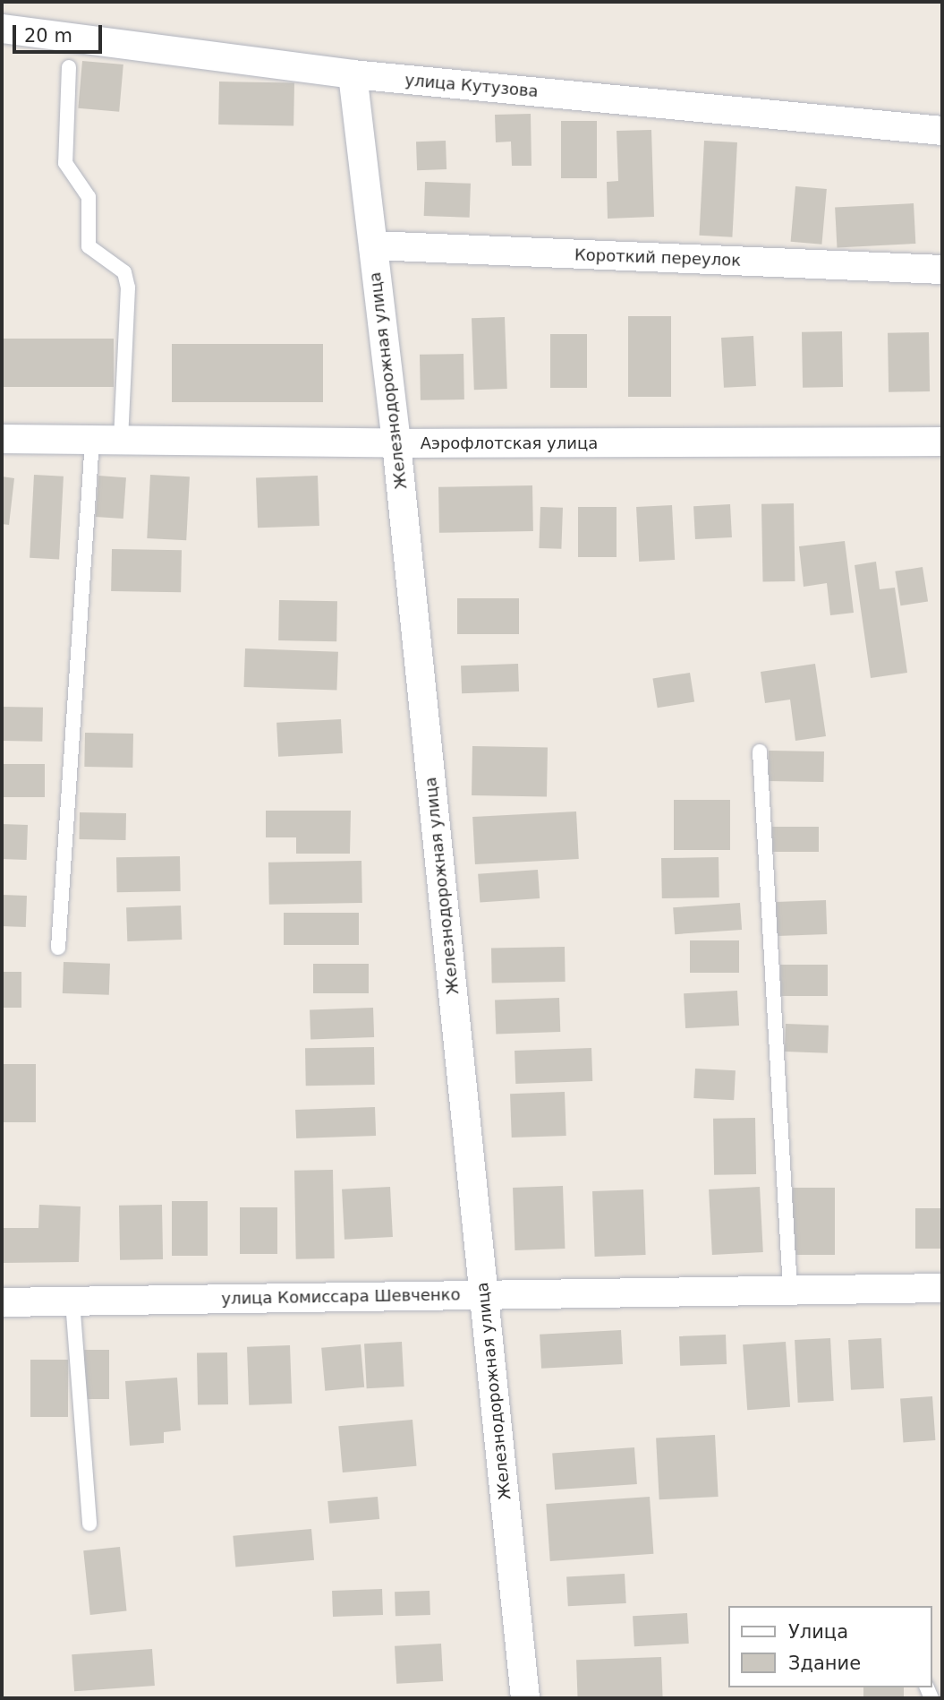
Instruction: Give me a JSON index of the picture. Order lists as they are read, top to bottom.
{
  "streets": {
    "street": [
      "улица Кутузова",
      "Короткий переулок",
      "Железнодорожная улица",
      "Аэрофлотская улица",
      "улица Комиссара Шевченко"
    ]
  },
  "crossings": [
    ["улица Кутузова", "Железнодорожная улица"],
    ["Короткий переулок", "Железнодорожная улица"],
    ["Железнодорожная улица", "Аэрофлотская улица"],
    ["Железнодорожная улица", "улица Комиссара Шевченко"]
  ],
  "legend": ["Улица", "Здание"],
  "scale_bar": "20 m"
}
